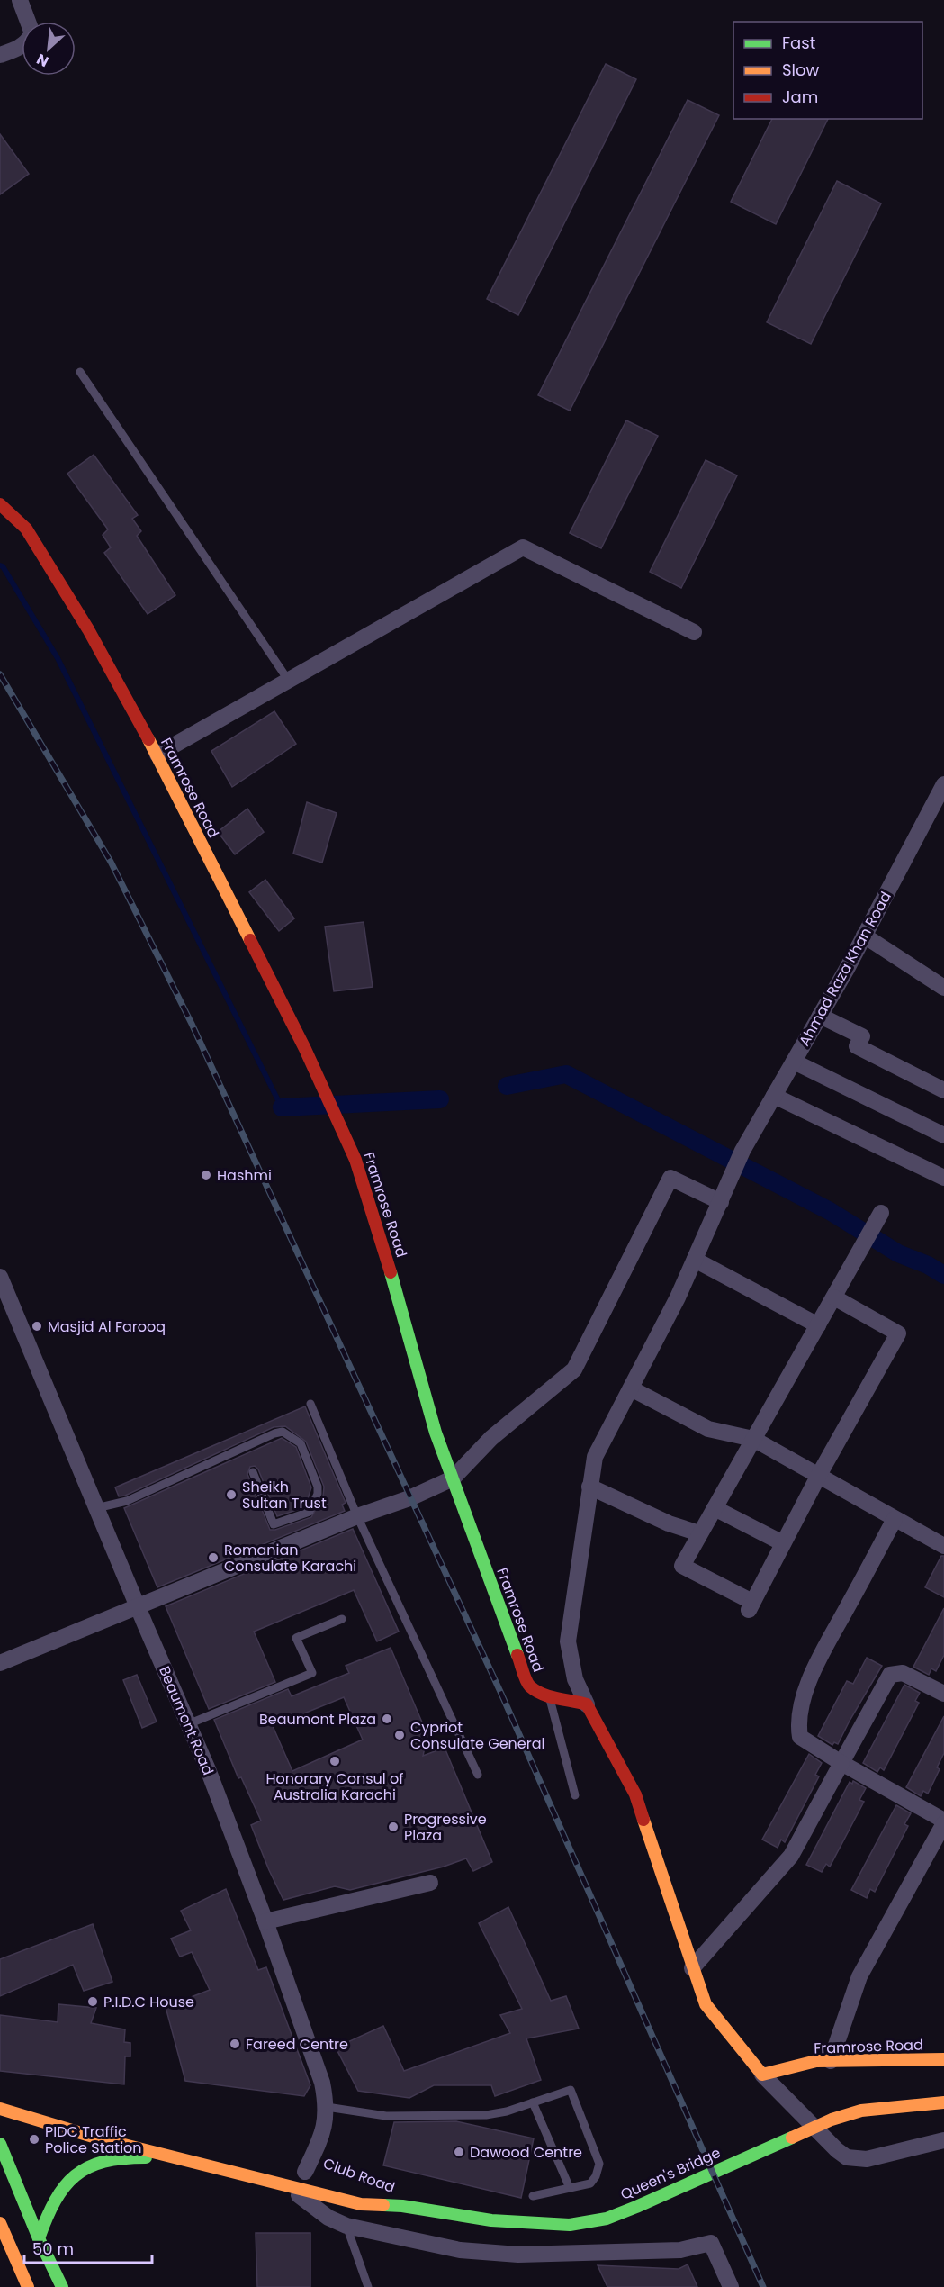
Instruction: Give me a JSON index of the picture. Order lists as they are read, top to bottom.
{
  "streets": {
    "main road": ["Framrose Road", "Queen's Bridge", "Club Road"],
    "street": ["Ahmad Raza Khan Road", "Beaumont Road"]
  },
  "crossings": [
    ["Framrose Road", "Ahmad Raza Khan Road"],
    ["Queen's Bridge", "Club Road"]
  ],
  "places": [
    "Hashmi",
    "Masjid Al Farooq",
    "Sheikh Sultan Trust",
    "Romanian Consulate Karachi",
    "Beaumont Plaza",
    "Cypriot Consulate General",
    "Honorary Consul of Australia Karachi",
    "Progressive Plaza",
    "P.I.D.C House",
    "Fareed Centre",
    "PIDC Traffic Police Station",
    "Dawood Centre"
  ],
  "legend": ["Fast", "Slow", "Jam"],
  "scale_bar": "50 m",
  "north": "bottom left"
}
